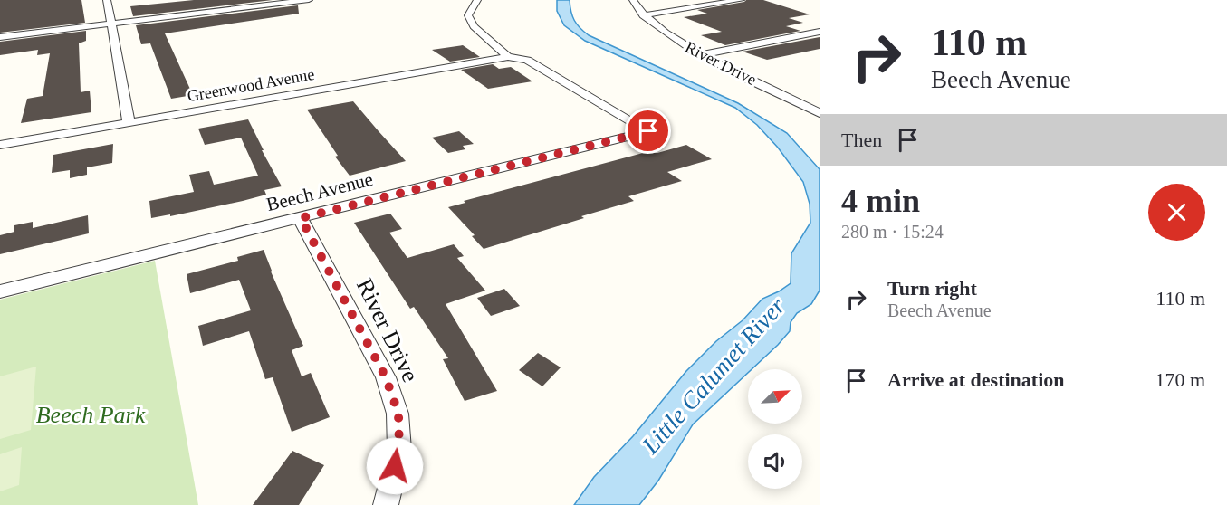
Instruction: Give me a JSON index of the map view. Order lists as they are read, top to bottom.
{
  "streets": {
    "street": ["River Drive", "Greenwood Avenue", "Beech Avenue"]
  },
  "crossings": [
    ["River Drive", "Beech Avenue"],
    ["Greenwood Avenue", "Beech Avenue"]
  ],
  "water": ["Little Calumet River"],
  "parks": ["Beech Park"],
  "north": "top right",
  "page": {
    "turn": ["110 m", "Beech Avenue"],
    "then": "Then",
    "heading": ["4 min", "280 m · 15:24"],
    "list": [
      {
        "name": "Turn right",
        "note": "Beech Avenue",
        "value": "110 m"
      },
      {
        "name": "Arrive at destination",
        "value": "170 m"
      }
    ]
  }
}
